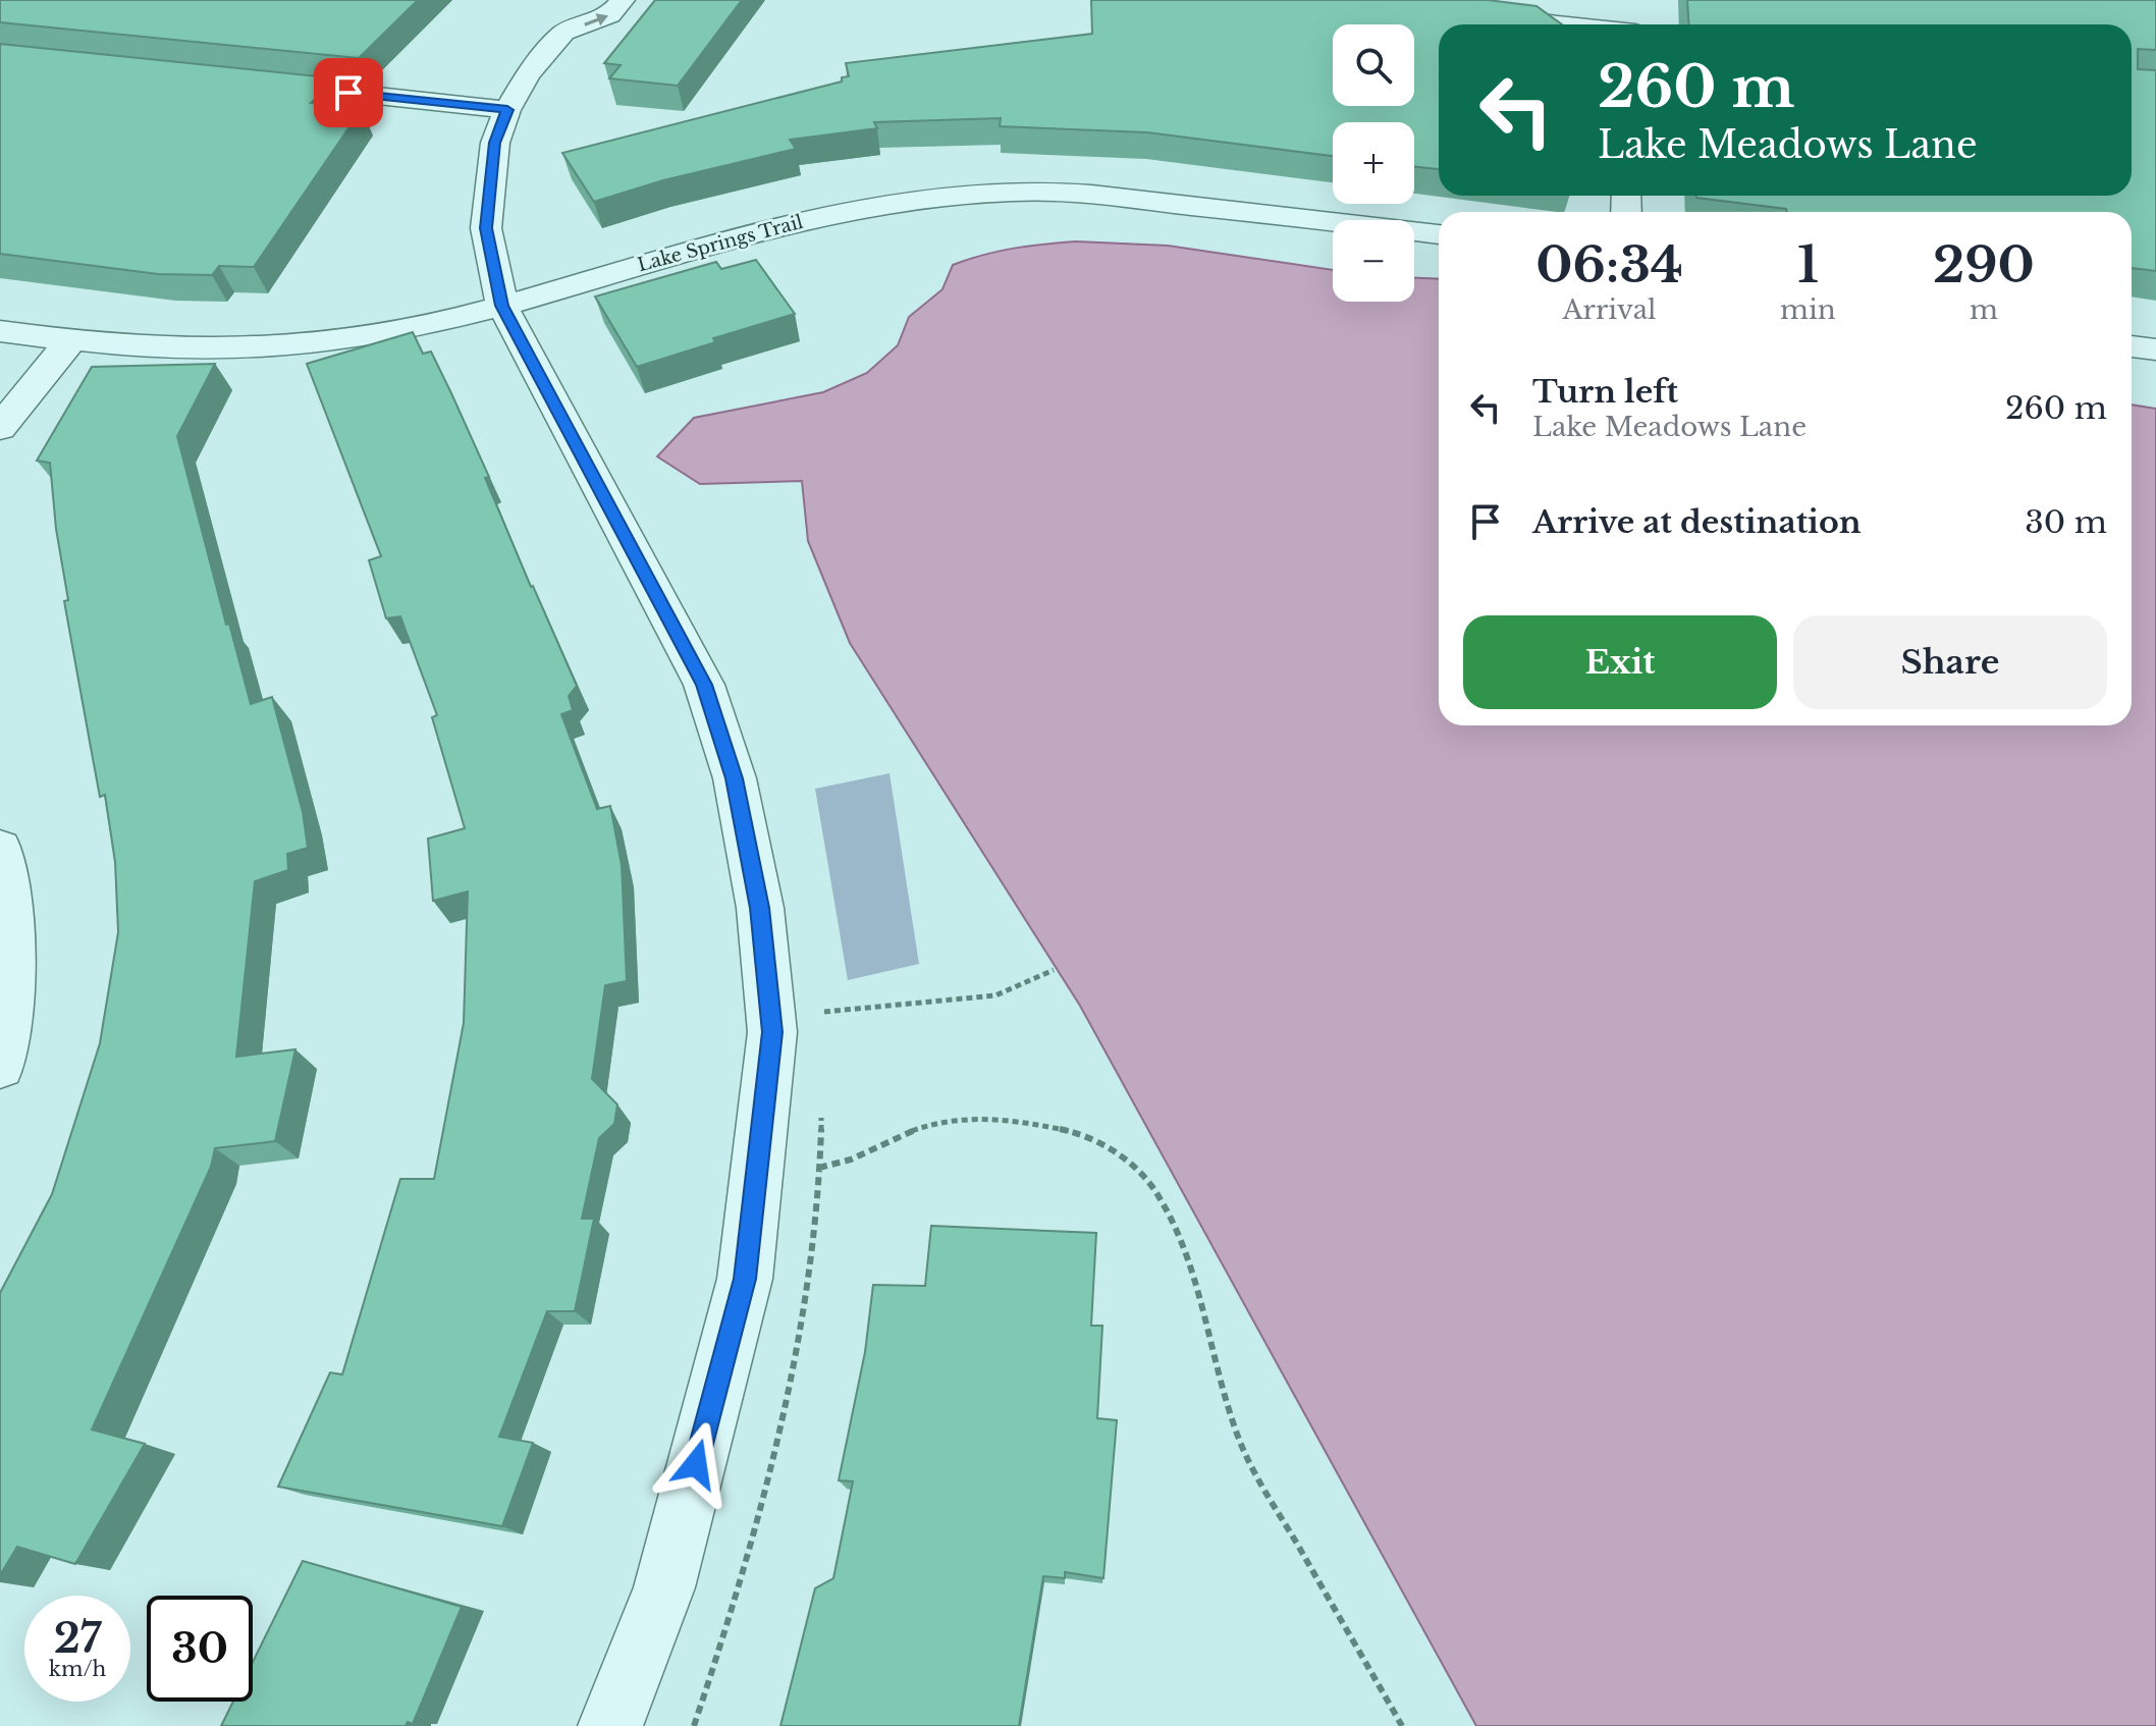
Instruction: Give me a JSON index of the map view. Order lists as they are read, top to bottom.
{
  "streets": {
    "street": ["Lake Springs Trail"]
  },
  "page": {
    "map_buttons": ["+", "−"],
    "turn": ["260 m", "Lake Meadows Lane"],
    "eta": [
      "06:34",
      "Arrival",
      "1",
      "min",
      "290",
      "m"
    ],
    "list": [
      {
        "name": "Turn left",
        "note": "Lake Meadows Lane",
        "value": "260 m"
      },
      {
        "name": "Arrive at destination",
        "value": "30 m"
      }
    ],
    "buttons": ["Exit", "Share"],
    "speed": "27 km/h",
    "limit": "30"
  }
}
